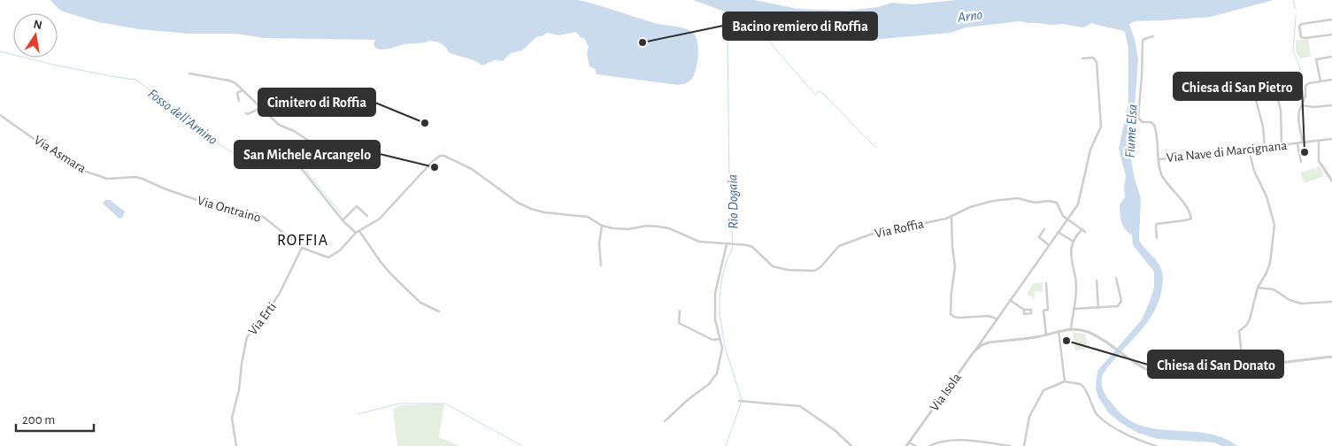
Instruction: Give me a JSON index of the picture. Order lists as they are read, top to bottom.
{
  "streets": {
    "street": [
      "Via Nave di Marcignana",
      "Via Asmara",
      "Via Ontraino",
      "Via Roffia",
      "Via Erti",
      "Via Isola"
    ]
  },
  "crossings": [
    ["Via Asmara", "Via Ontraino"],
    ["Via Ontraino", "Via Erti"],
    ["Via Roffia", "Via Isola"]
  ],
  "districts": ["ROFFIA"],
  "water": [
    "Arno",
    "Fosso dell'Arnino",
    "Fiume Elsa",
    "Rio Dogaia"
  ],
  "places": [
    "Bacino remiero di Roffia",
    "Cimitero di Roffia",
    "Chiesa di San Pietro",
    "San Michele Arcangelo",
    "Chiesa di San Donato"
  ],
  "scale_bar": "200 m",
  "north": "top"
}
